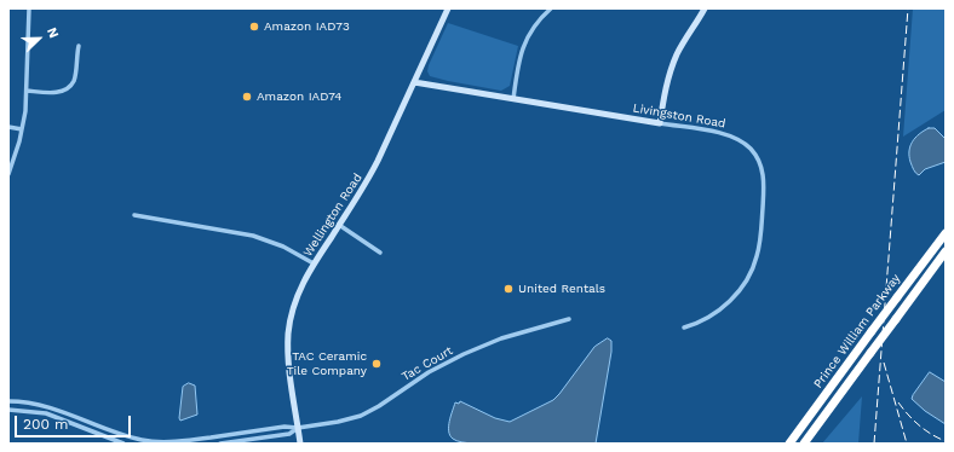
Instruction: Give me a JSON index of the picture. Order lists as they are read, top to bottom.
{
  "streets": {
    "highway": ["Prince William Parkway"],
    "main road": ["Livingston Road", "Wellington Road"],
    "street": ["Tac Court"]
  },
  "crossings": [
    ["Livingston Road", "Wellington Road"],
    ["Wellington Road", "Tac Court"]
  ],
  "places": [
    "Amazon IAD73",
    "Amazon IAD74",
    "United Rentals",
    "TAC Ceramic Tile Company"
  ],
  "scale_bar": "200 m",
  "north": "top right"
}
